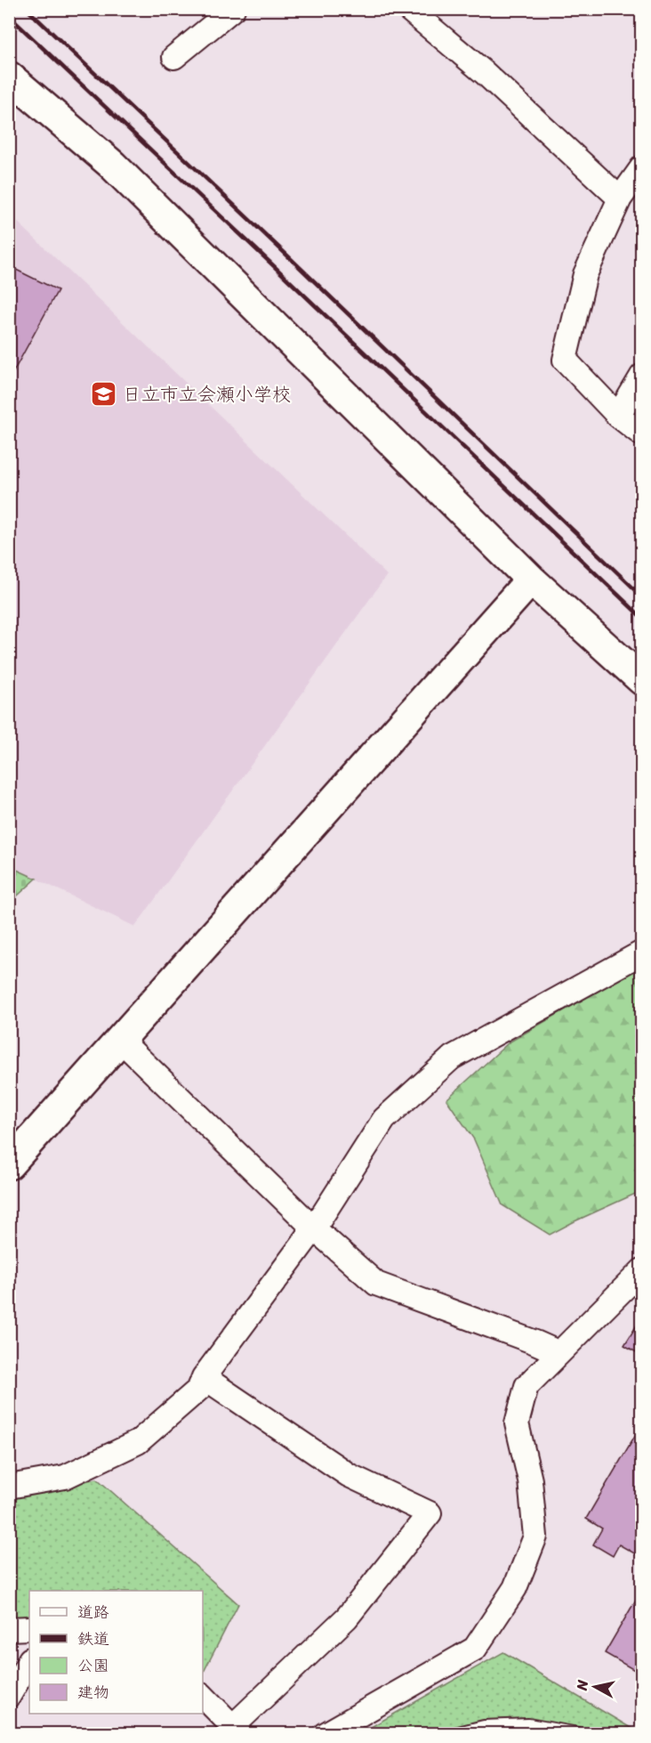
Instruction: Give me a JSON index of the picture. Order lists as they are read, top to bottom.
{
  "places": {
    "school or university": ["日立市立会瀬小学校"]
  },
  "legend": [
    "道路",
    "鉄道",
    "公園",
    "建物"
  ],
  "north": "left"
}
